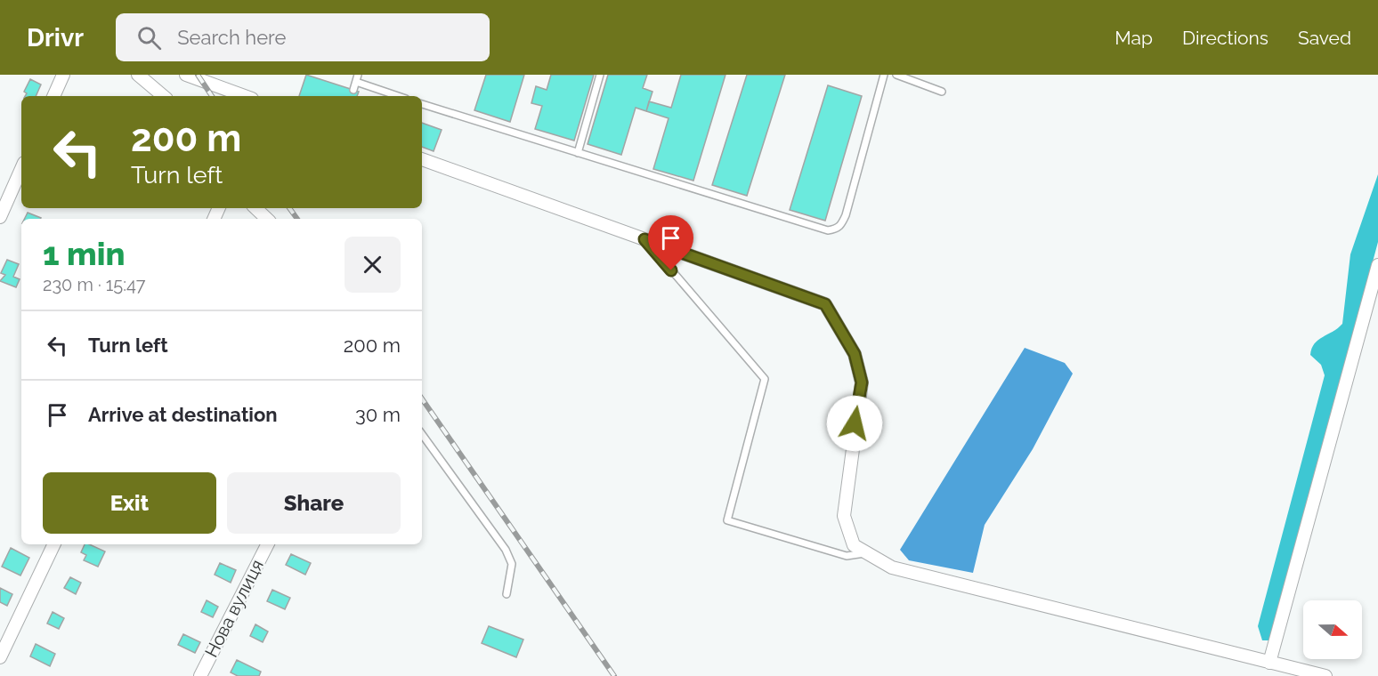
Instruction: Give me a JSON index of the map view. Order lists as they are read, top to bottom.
{
  "streets": {
    "street": ["Нова вулиця"]
  },
  "north": "right",
  "page": {
    "header": "Drivr",
    "search": "Search here",
    "nav": ["Map", "Directions", "Saved"],
    "turn": ["200 m", "Turn left"],
    "heading": ["1 min", "230 m · 15:47"],
    "list": [
      {
        "name": "Turn left",
        "value": "200 m"
      },
      {
        "name": "Arrive at destination",
        "value": "30 m"
      }
    ],
    "buttons": ["Exit", "Share"]
  }
}
